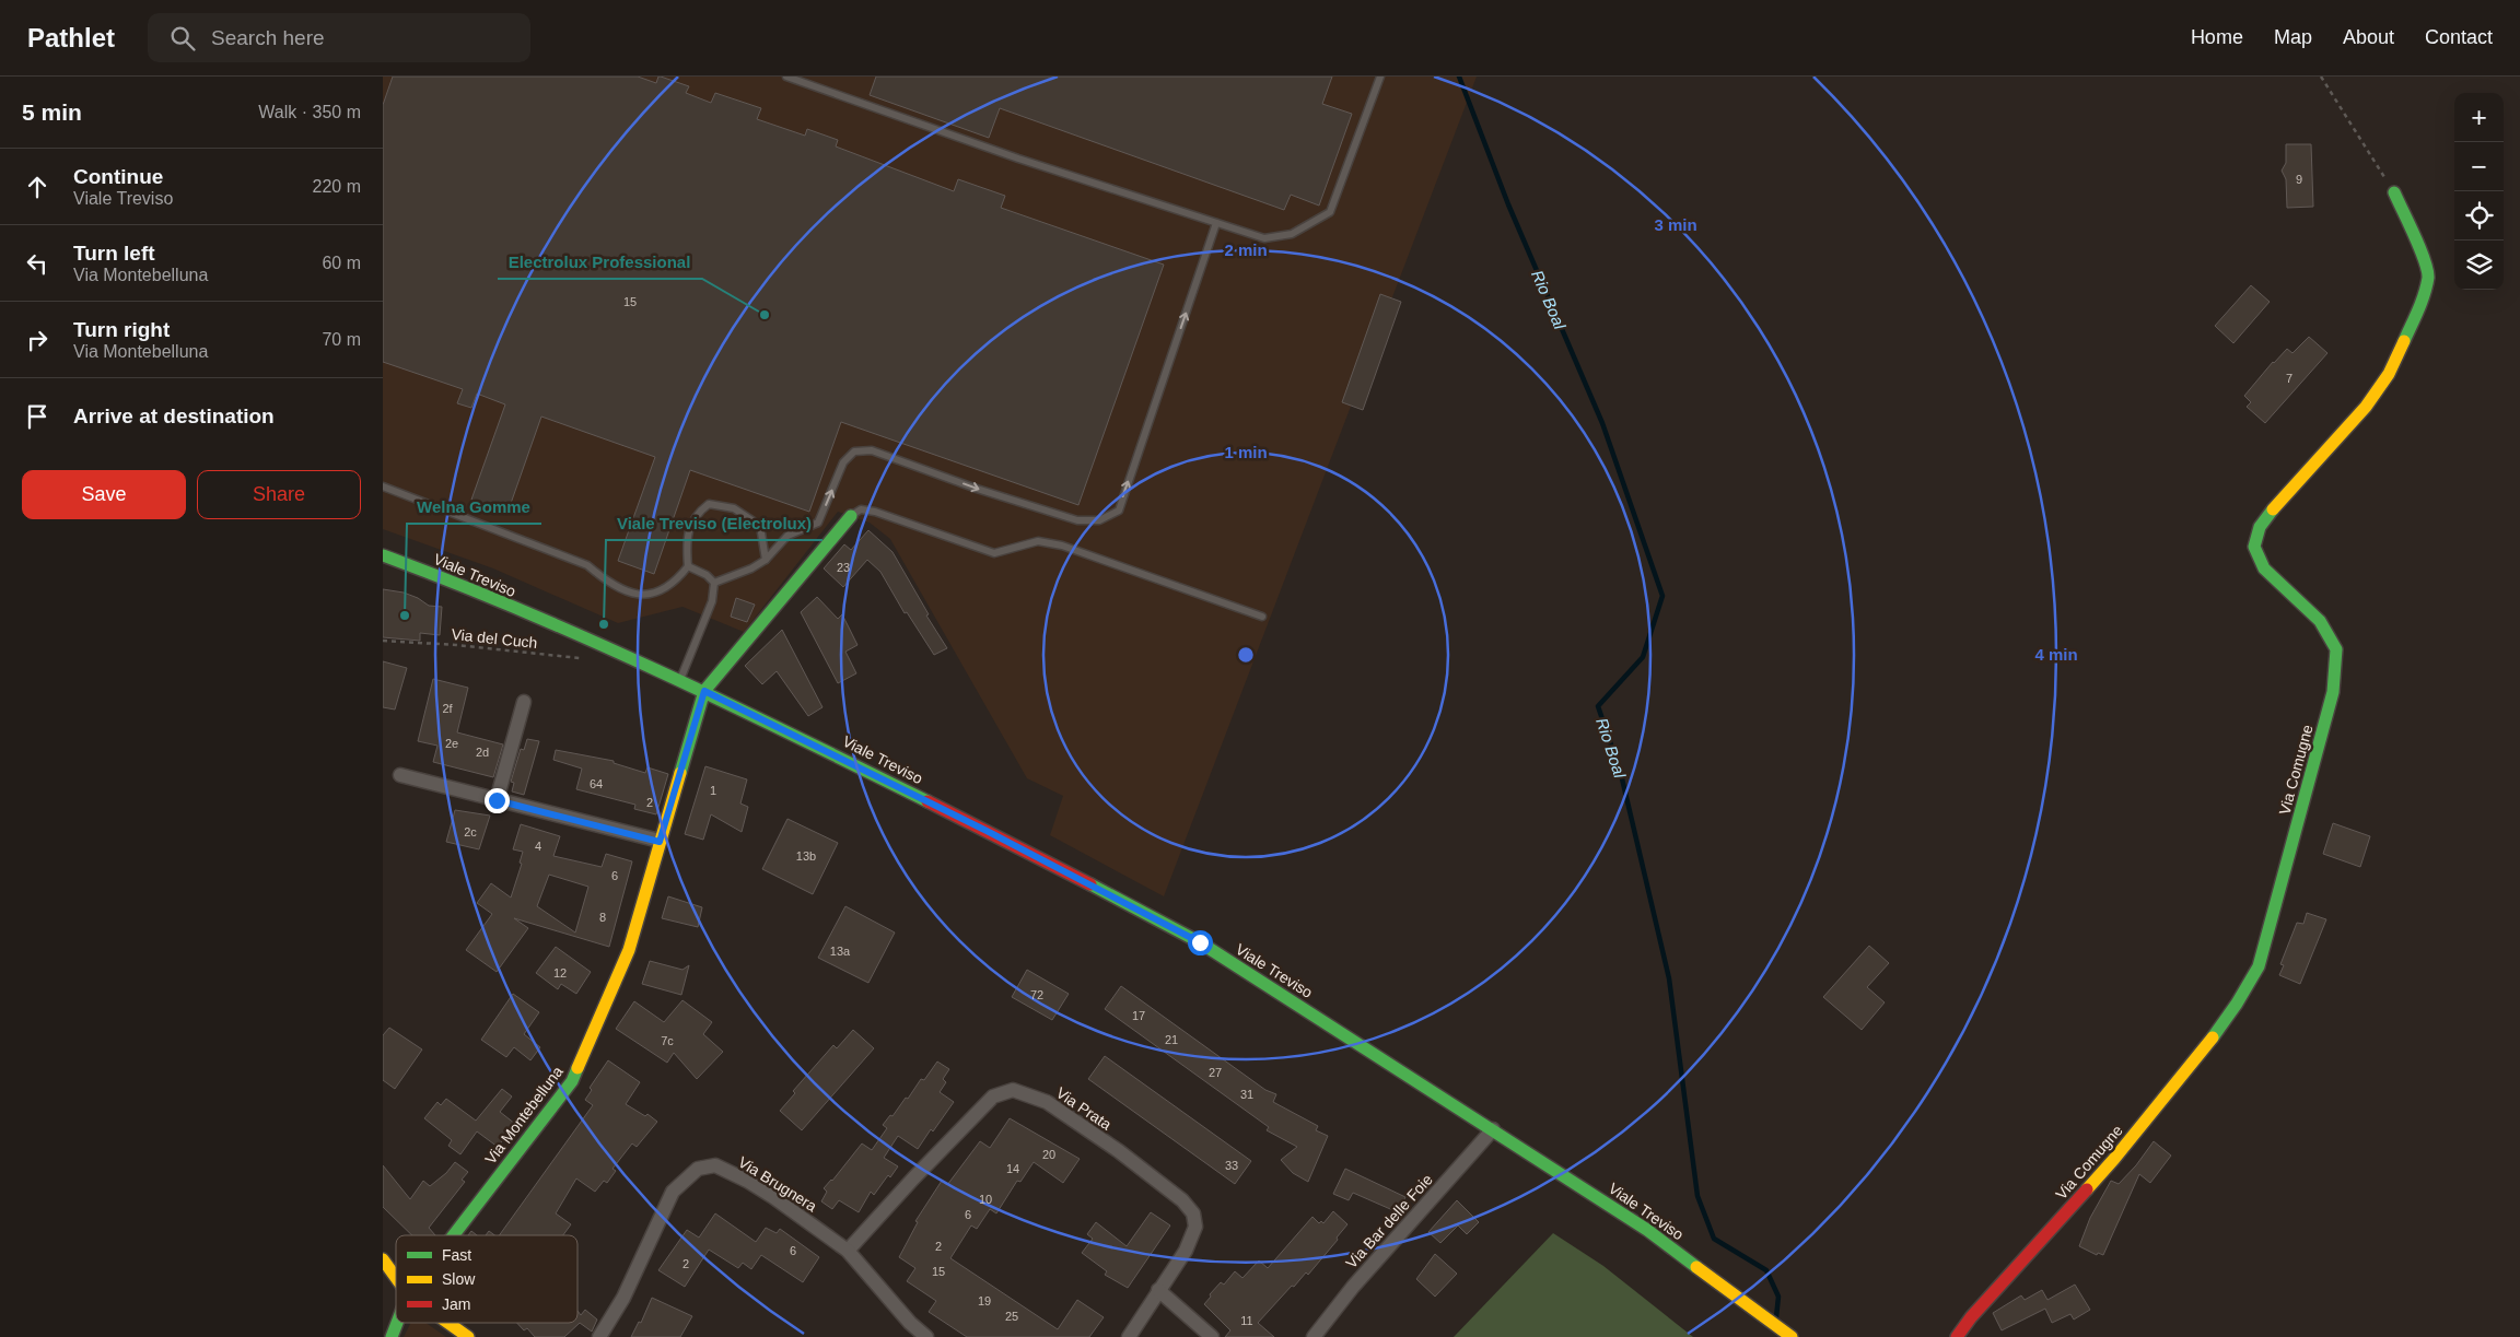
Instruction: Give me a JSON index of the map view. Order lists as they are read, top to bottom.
{
  "streets": {
    "street": [
      "Viale Treviso",
      "Via Comugne",
      "Via Prata",
      "Via Montebelluna",
      "Via Brugnera",
      "Via Bar delle Foie"
    ],
    "path": ["Via del Cuch"]
  },
  "crossings": [
    ["Viale Treviso", "Via del Cuch"],
    ["Viale Treviso", "Via Montebelluna"],
    ["Viale Treviso", "Via Bar delle Foie"],
    ["Via Prata", "Via Brugnera"]
  ],
  "water": ["Rio Boal"],
  "places": ["Electrolux Professional", "Welna Gomme", "Viale Treviso (Electrolux)"],
  "house_numbers": [
    "9",
    "15",
    "7",
    "23",
    "2f",
    "2e",
    "2d",
    "64",
    "1",
    "2",
    "2c",
    "4",
    "13b",
    "6",
    "8",
    "13a",
    "12",
    "72",
    "17",
    "21",
    "7c",
    "27",
    "31",
    "20",
    "33",
    "14",
    "10",
    "6",
    "2",
    "6",
    "2",
    "15",
    "19",
    "25",
    "11"
  ],
  "legend": ["Fast", "Slow", "Jam"],
  "page": {
    "header": "Pathlet",
    "search": "Search here",
    "nav": [
      "Home",
      "Map",
      "About",
      "Contact"
    ],
    "heading": ["5 min", "Walk · 350 m"],
    "map_buttons": ["+", "−"],
    "list": [
      ["Continue", "Viale Treviso", "220 m"],
      ["Turn left", "Via Montebelluna", "60 m"],
      ["Turn right", "Via Montebelluna", "70 m"],
      "Arrive at destination"
    ],
    "buttons": ["Save", "Share"]
  },
  "rings": [
    "3 min",
    "2 min",
    "1 min",
    "4 min"
  ]
}
